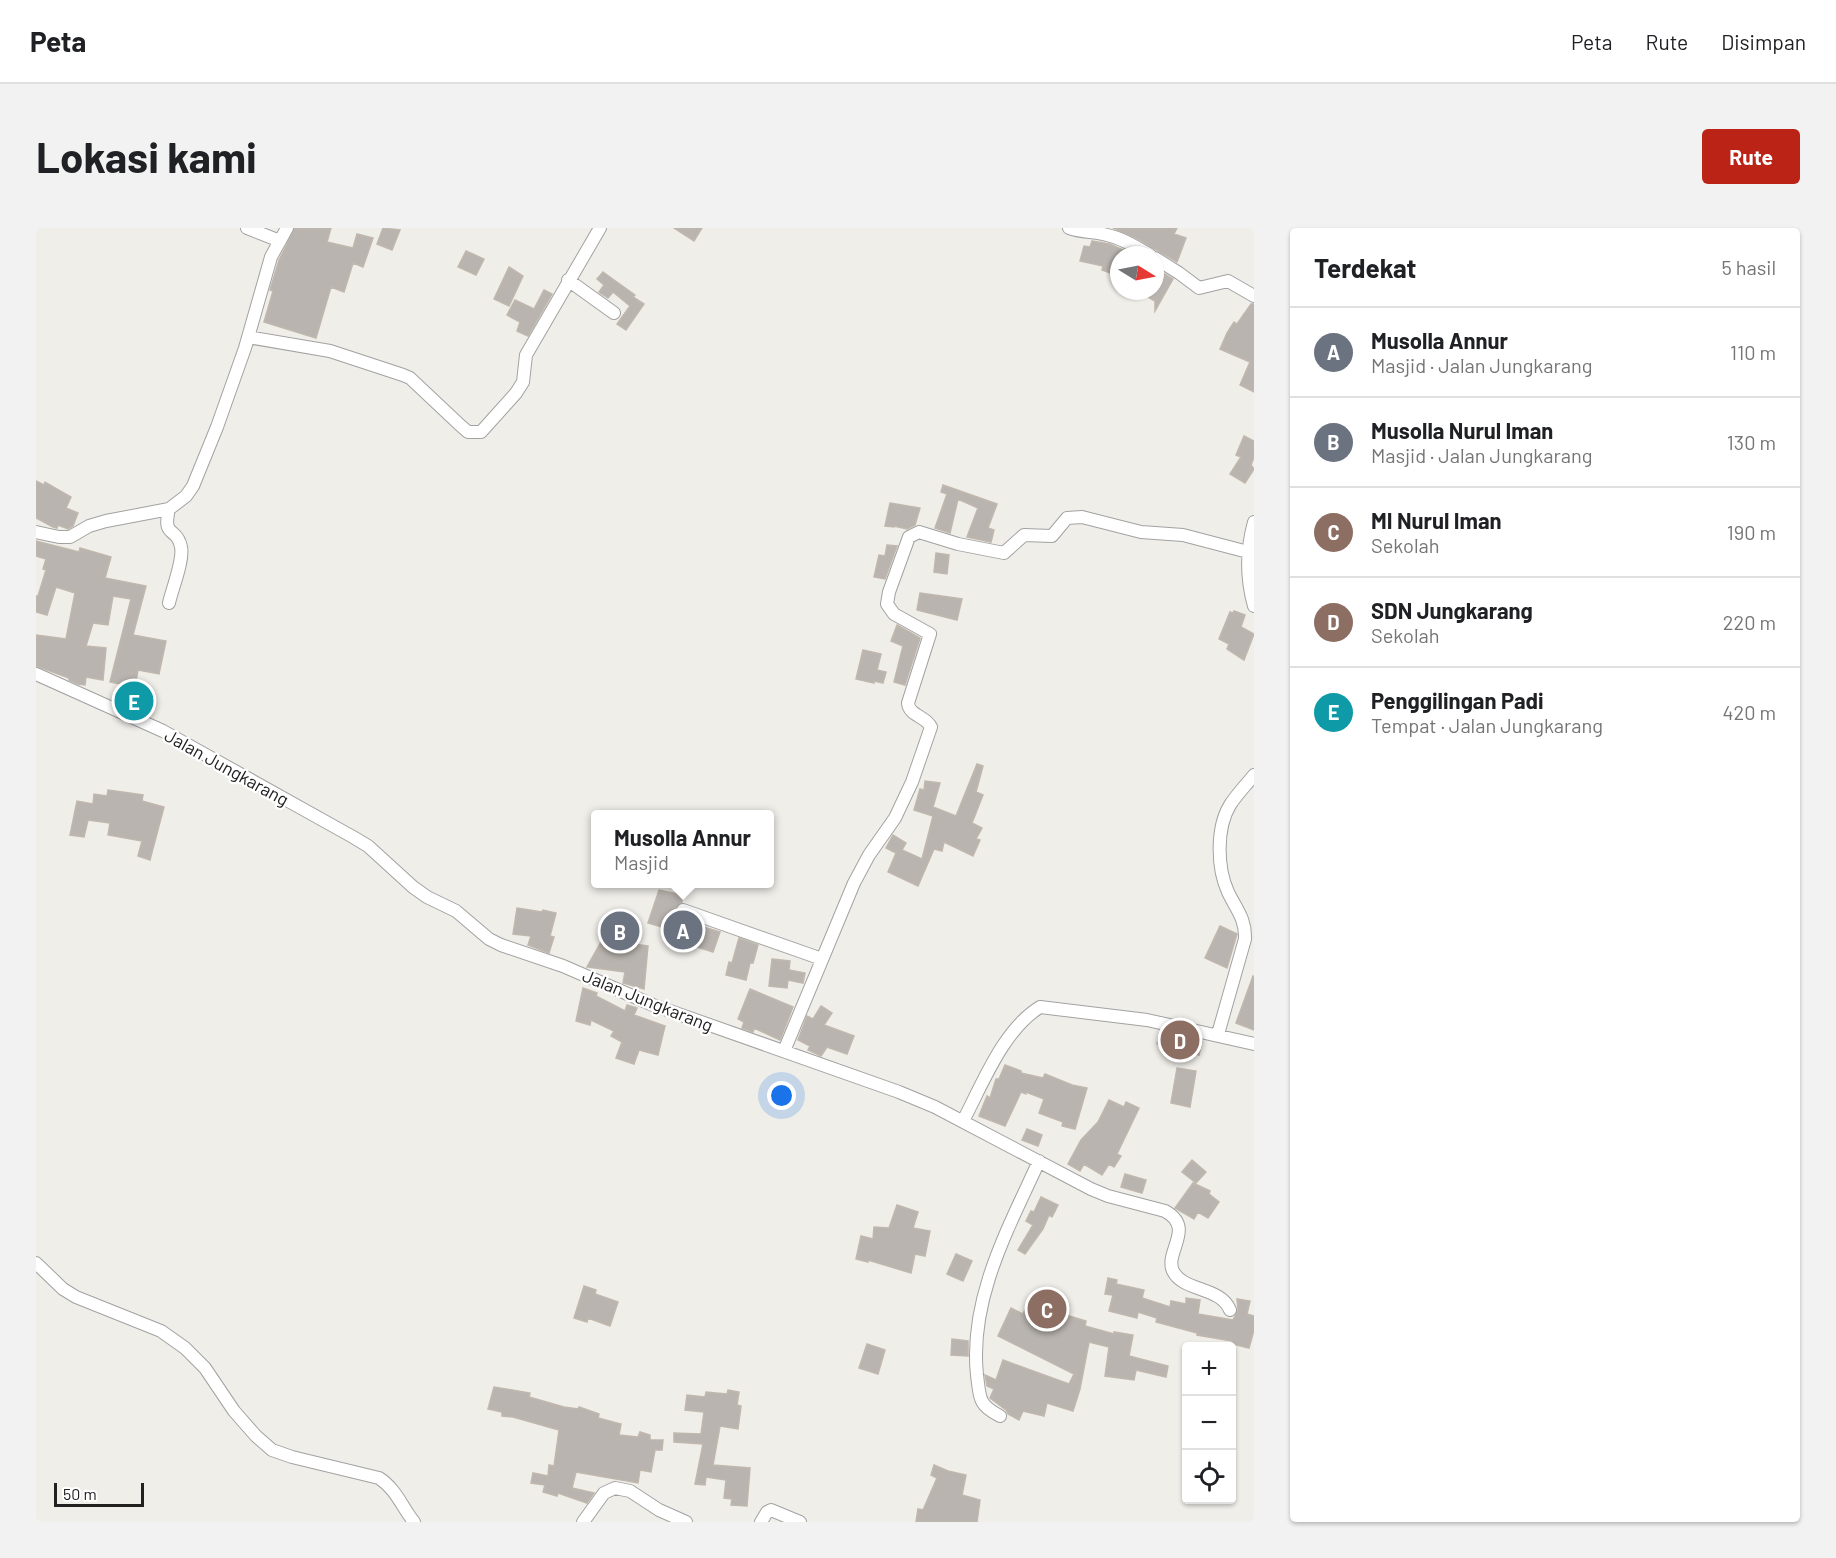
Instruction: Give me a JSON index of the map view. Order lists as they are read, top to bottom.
{
  "streets": {
    "street": ["Jalan Jungkarang"]
  },
  "scale_bar": "50 m",
  "north": "right",
  "page": {
    "header": "Peta",
    "nav": ["Peta", "Rute", "Disimpan"],
    "buttons": "Rute",
    "title": "Lokasi kami",
    "heading": ["Terdekat", "5 hasil"],
    "list": [
      {
        "mark": "A",
        "name": "Musolla Annur",
        "note": "Masjid · Jalan Jungkarang",
        "value": "110 m"
      },
      {
        "mark": "B",
        "name": "Musolla Nurul Iman",
        "note": "Masjid · Jalan Jungkarang",
        "value": "130 m"
      },
      {
        "mark": "C",
        "name": "MI Nurul Iman",
        "note": "Sekolah",
        "value": "190 m"
      },
      {
        "mark": "D",
        "name": "SDN Jungkarang",
        "note": "Sekolah",
        "value": "220 m"
      },
      {
        "mark": "E",
        "name": "Penggilingan Padi",
        "note": "Tempat · Jalan Jungkarang",
        "value": "420 m"
      }
    ],
    "pins": [
      "E",
      "A",
      "B",
      "D",
      "C"
    ],
    "popup": ["Musolla Annur", "Masjid"],
    "map_buttons": ["+", "−"],
    "scale": "50 m"
  }
}
